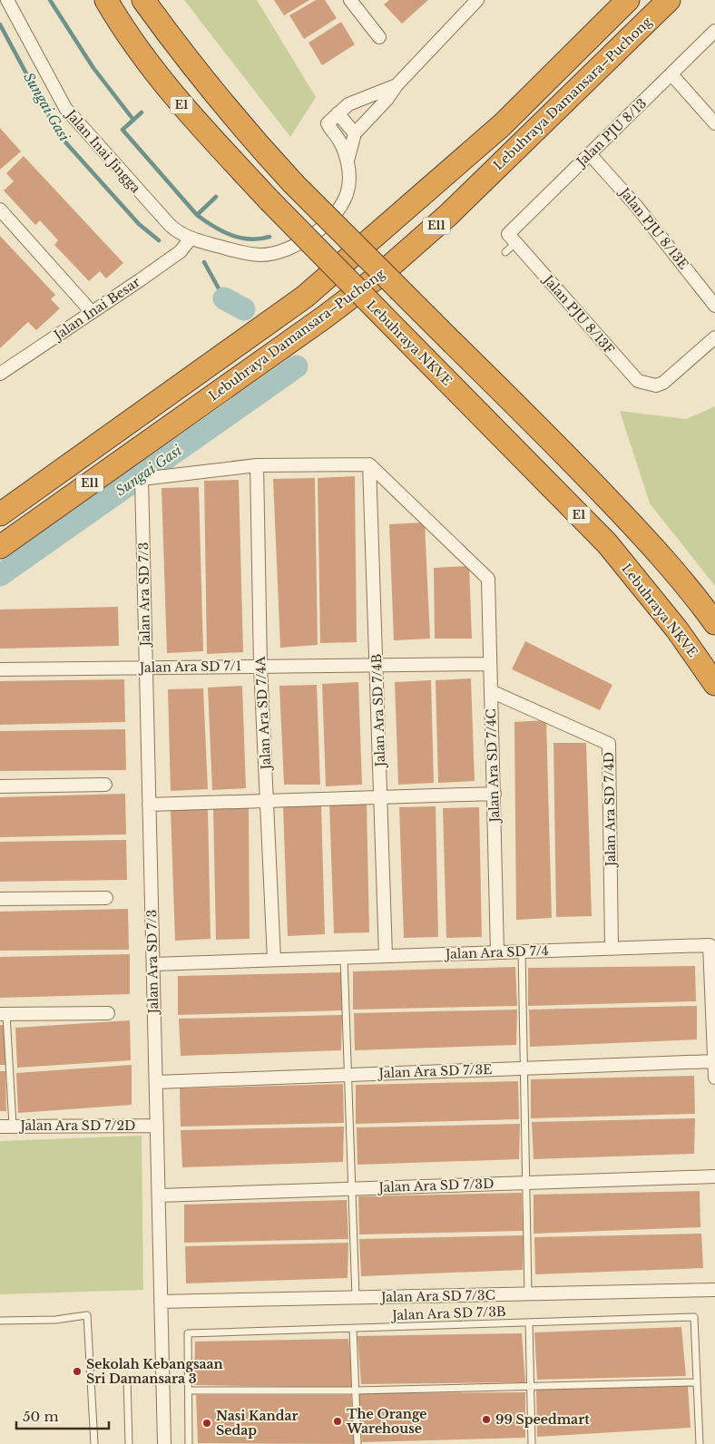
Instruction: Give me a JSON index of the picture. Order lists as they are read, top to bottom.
{
  "streets": {
    "highway": [
      "Lebuhraya Damansara–Puchong",
      "E1",
      "E11",
      "Lebuhraya NKVE"
    ],
    "street": [
      "Jalan PJU 8/13",
      "Jalan Inai Jingga",
      "Jalan PJU 8/13E",
      "Jalan Inai Besar",
      "Jalan PJU 8/13F",
      "Jalan Ara SD 7/3",
      "Jalan Ara SD 7/1",
      "Jalan Ara SD 7/4B",
      "Jalan Ara SD 7/4A",
      "Jalan Ara SD 7/4C",
      "Jalan Ara SD 7/4D",
      "Jalan Ara SD 7/4",
      "Jalan Ara SD 7/3E",
      "Jalan Ara SD 7/2D",
      "Jalan Ara SD 7/3D",
      "Jalan Ara SD 7/3C"
    ],
    "lane": ["Jalan Ara SD 7/3B"]
  },
  "crossings": [
    ["Jalan PJU 8/13", "Jalan PJU 8/13E"],
    ["Jalan PJU 8/13", "Jalan PJU 8/13F"],
    ["Jalan Inai Jingga", "Jalan Inai Besar"],
    ["Jalan Ara SD 7/3", "Jalan Ara SD 7/1"],
    ["Jalan Ara SD 7/3", "Jalan Ara SD 7/4A"],
    ["Jalan Ara SD 7/3", "Jalan Ara SD 7/4"],
    ["Jalan Ara SD 7/3", "Jalan Ara SD 7/3E"],
    ["Jalan Ara SD 7/3", "Jalan Ara SD 7/2D"],
    ["Jalan Ara SD 7/3", "Jalan Ara SD 7/3D"],
    ["Jalan Ara SD 7/3", "Jalan Ara SD 7/3C"],
    ["Jalan Ara SD 7/1", "Jalan Ara SD 7/4B"],
    ["Jalan Ara SD 7/1", "Jalan Ara SD 7/4A"],
    ["Jalan Ara SD 7/1", "Jalan Ara SD 7/4C"],
    ["Jalan Ara SD 7/4B", "Jalan Ara SD 7/4C"],
    ["Jalan Ara SD 7/4B", "Jalan Ara SD 7/4"],
    ["Jalan Ara SD 7/4A", "Jalan Ara SD 7/4"],
    ["Jalan Ara SD 7/4C", "Jalan Ara SD 7/4D"],
    ["Jalan Ara SD 7/4C", "Jalan Ara SD 7/4"],
    ["Jalan Ara SD 7/4D", "Jalan Ara SD 7/4"],
    ["Jalan Ara SD 7/4", "Jalan Ara SD 7/3E"]
  ],
  "water": ["Sungai Gasi"],
  "places": [
    "Sekolah Kebangsaan Sri Damansara 3",
    "99 Speedmart",
    "The Orange Warehouse",
    "Nasi Kandar Sedap"
  ],
  "scale_bar": "50 m"
}
